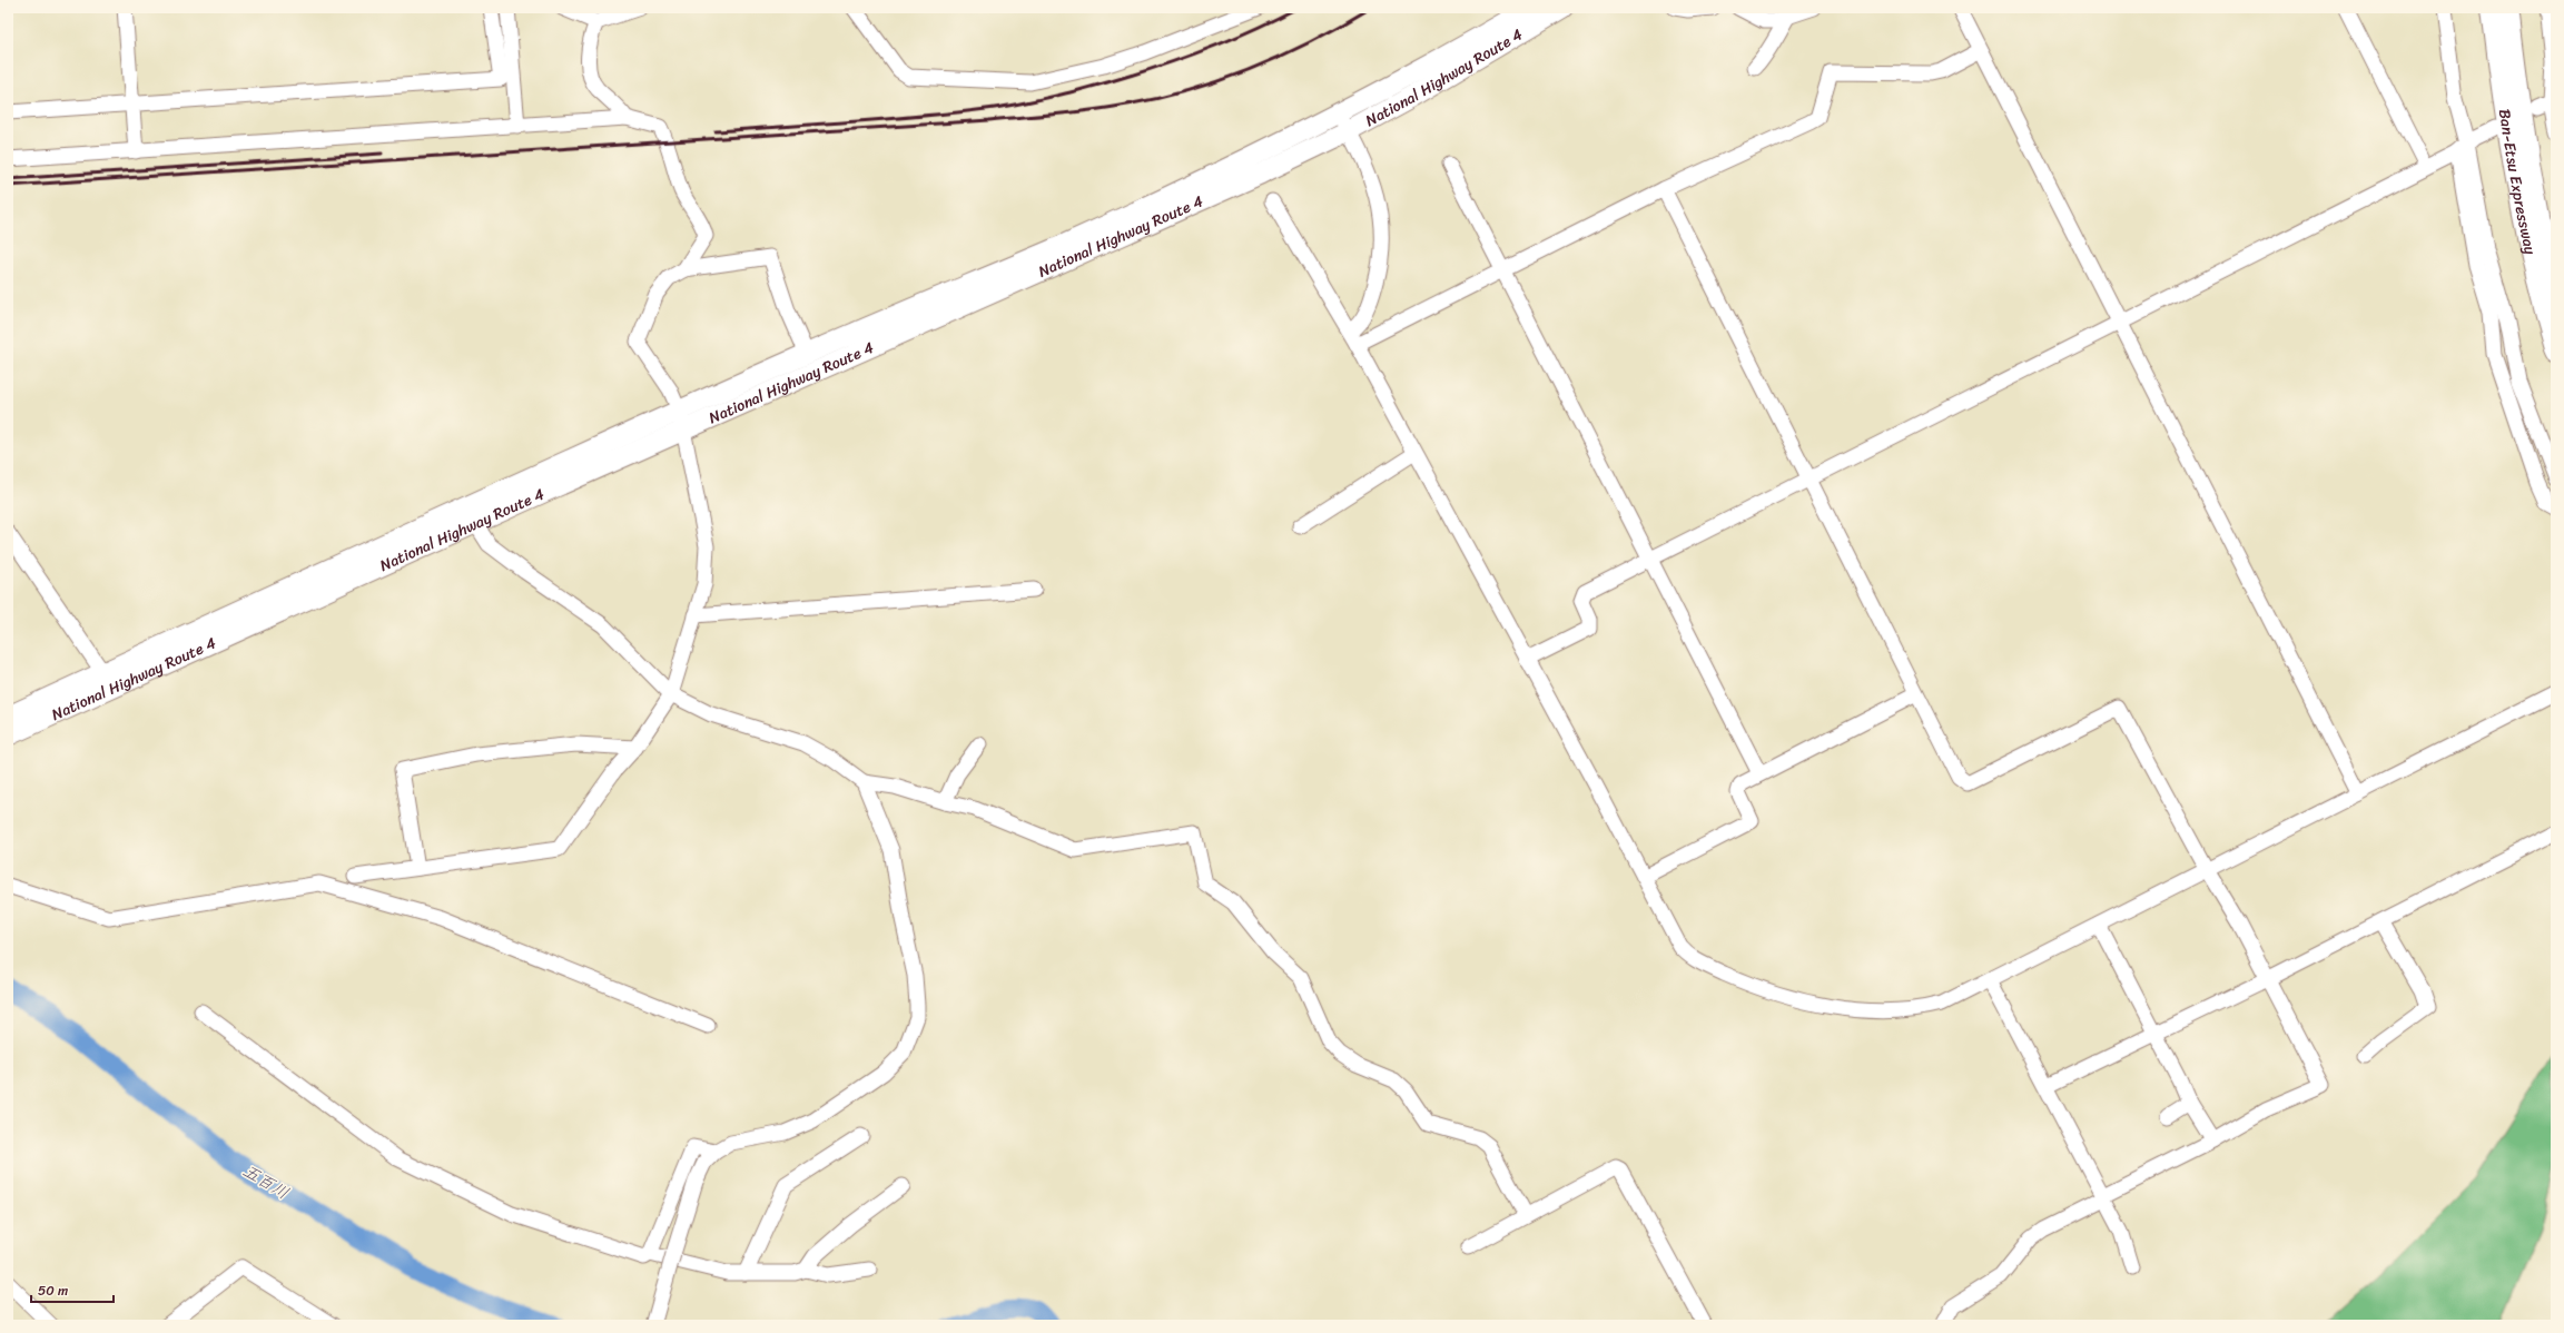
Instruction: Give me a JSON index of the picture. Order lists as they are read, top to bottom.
{
  "streets": {
    "highway": ["National Highway Route 4", "Ban-Etsu Expressway"]
  },
  "water": ["五百川"],
  "scale_bar": "50 m"
}
